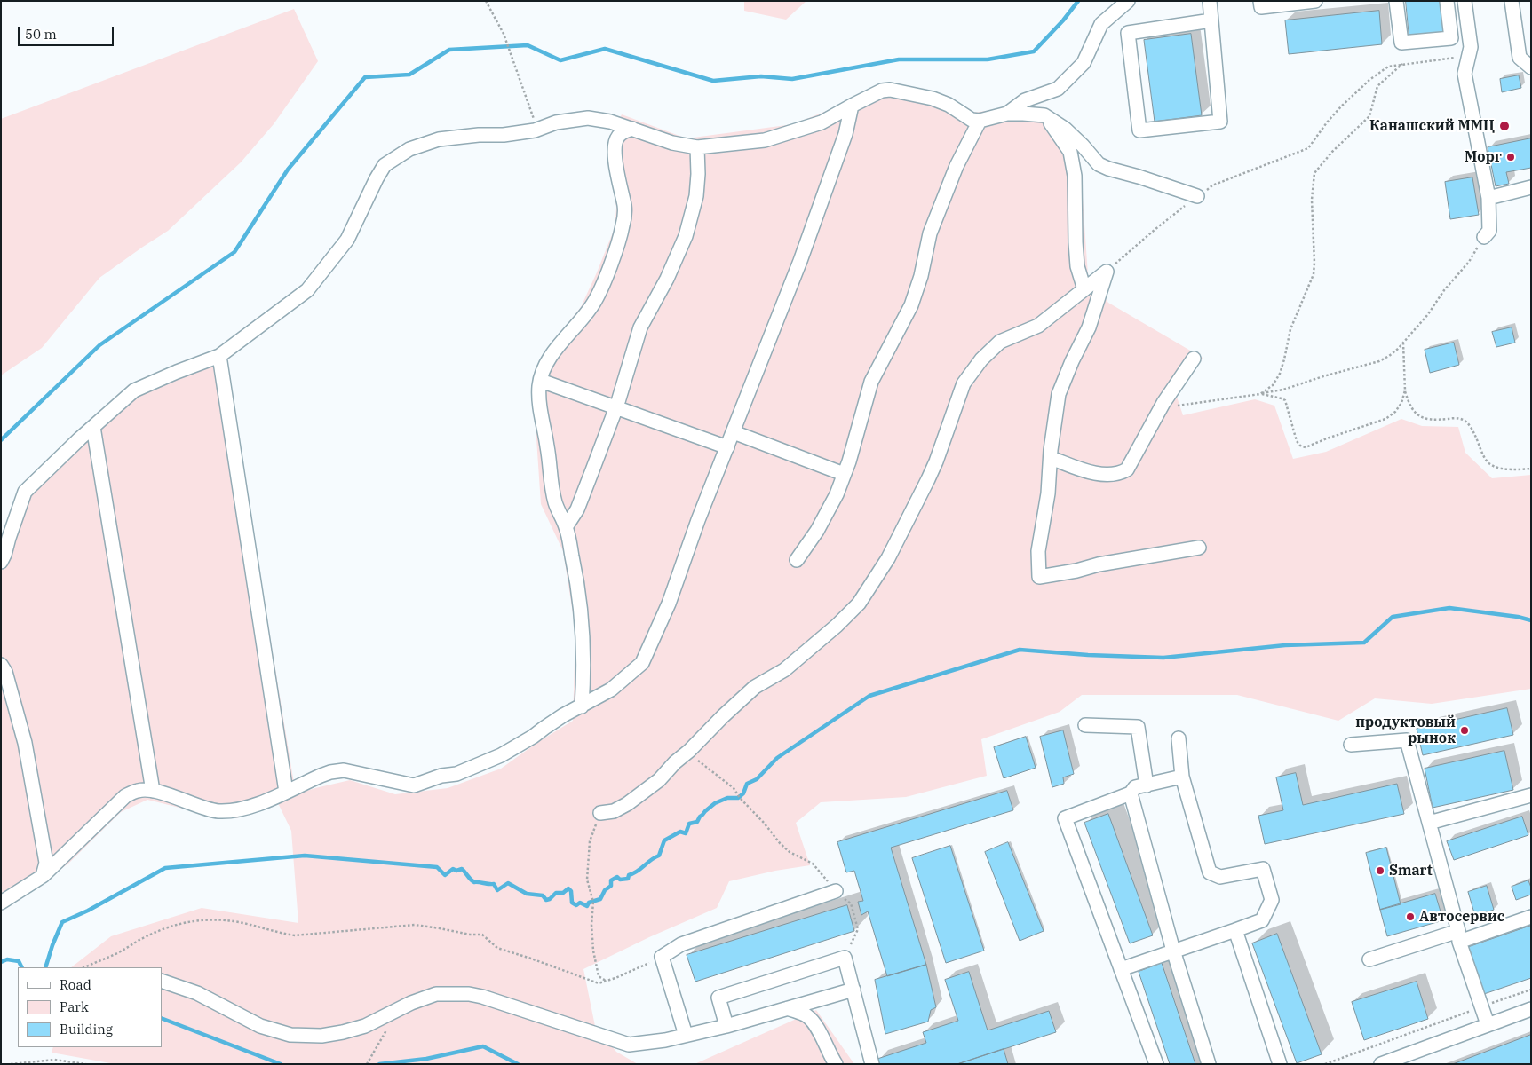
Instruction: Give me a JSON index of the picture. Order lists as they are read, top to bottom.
{
  "places": [
    "Канашский ММЦ",
    "Морг",
    "продуктовый рынок",
    "Smart",
    "Автосервис"
  ],
  "legend": ["Road", "Park", "Building"],
  "scale_bar": "50 m"
}
